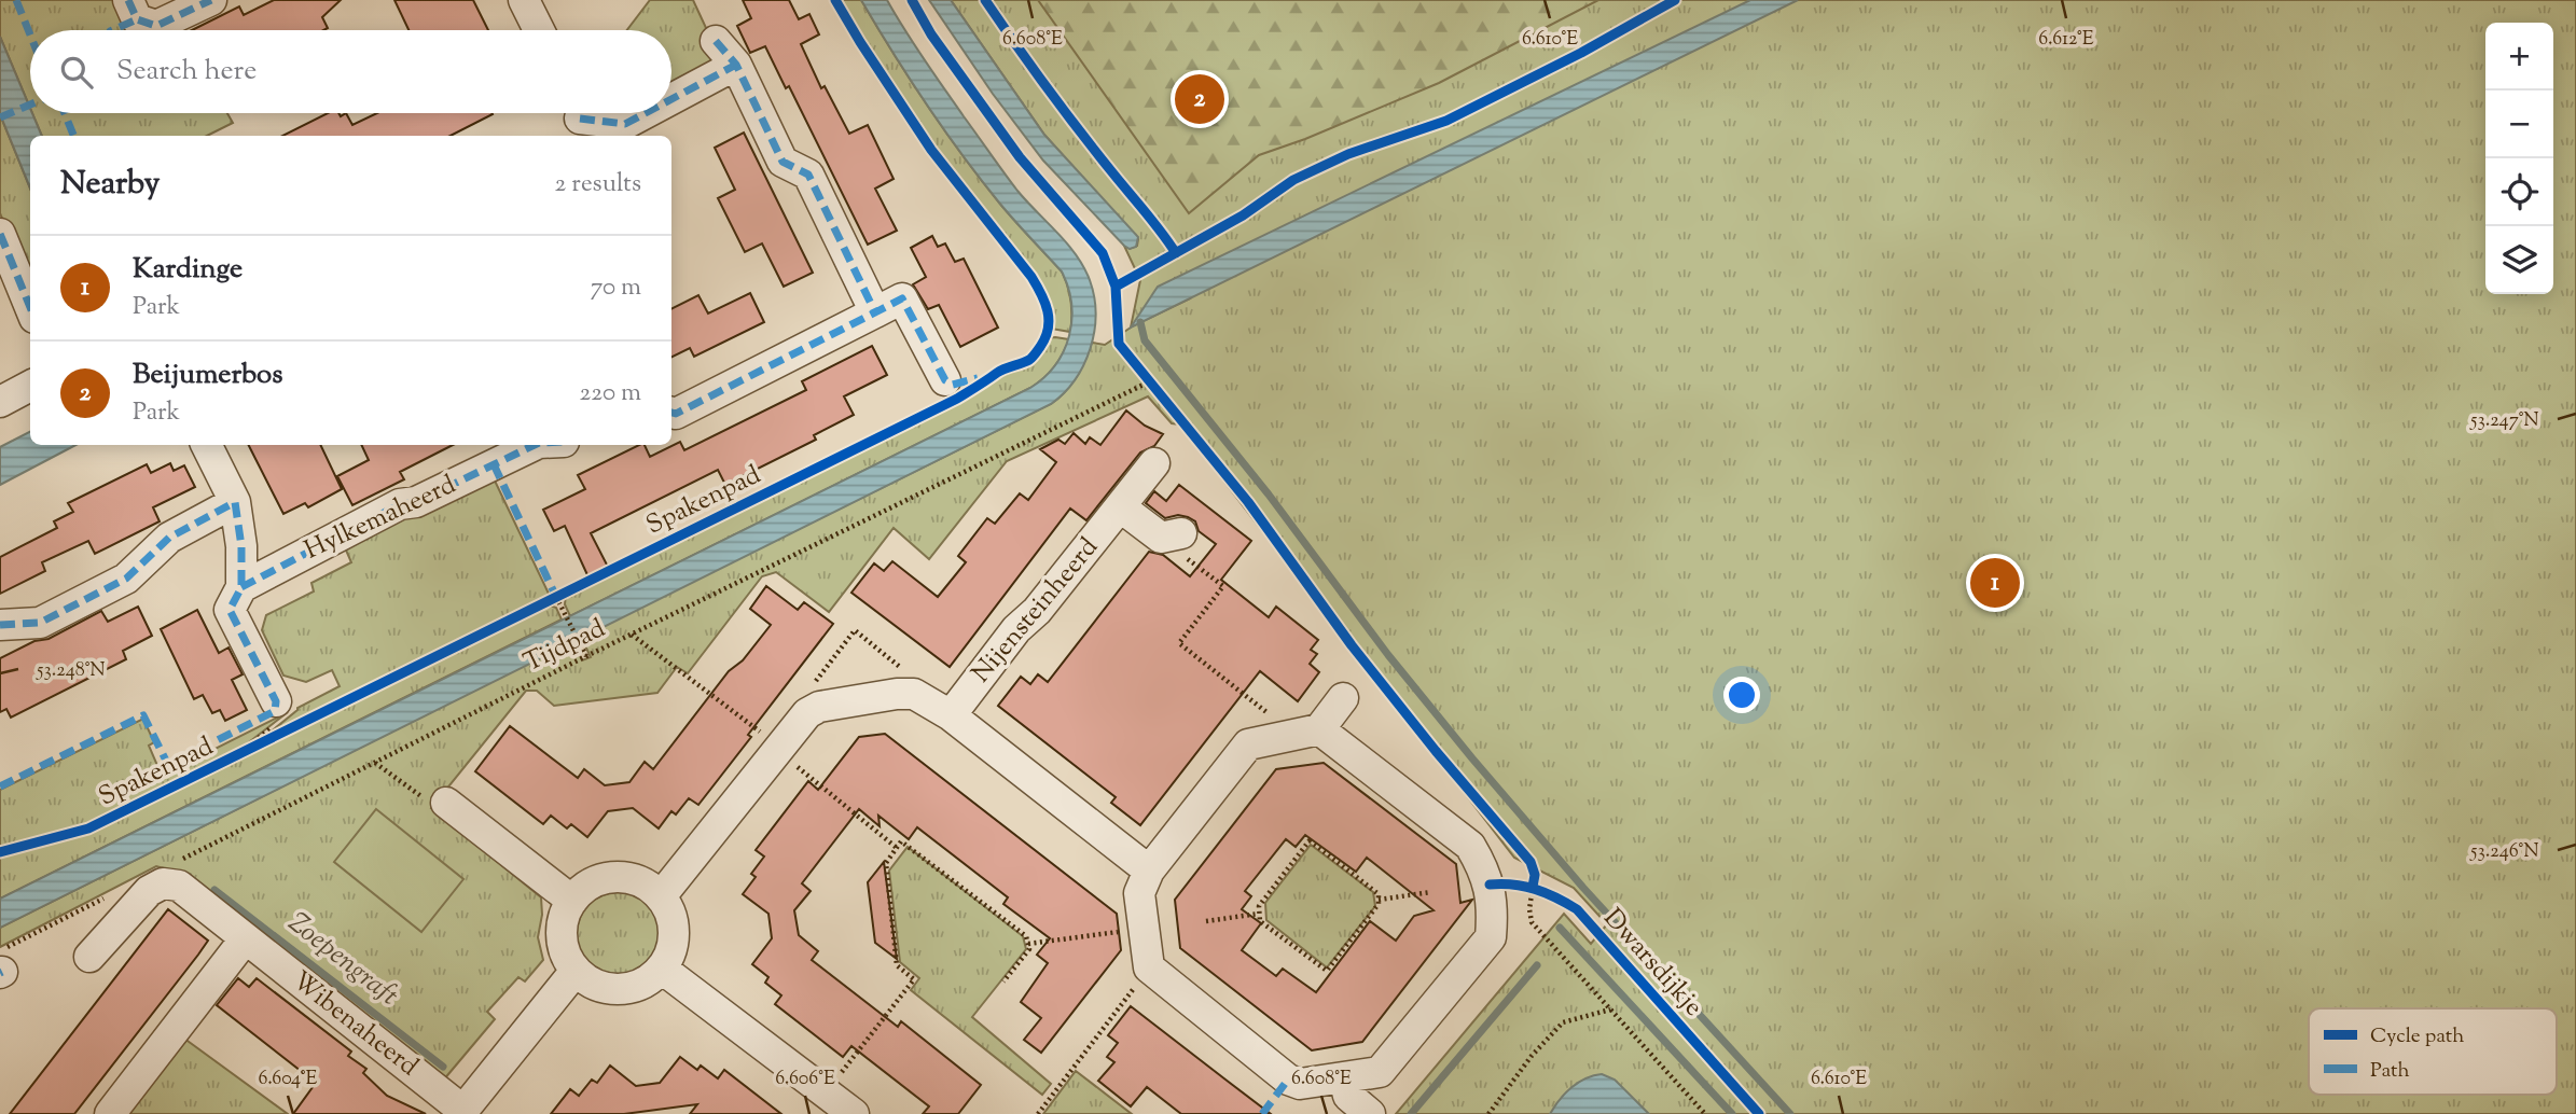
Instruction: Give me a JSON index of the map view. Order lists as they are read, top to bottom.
{
  "streets": {
    "street": ["Hylkemaheerd", "Nijensteinheerd", "Wibenaheerd"],
    "path": ["Tijdpad"],
    "cycle path": ["Spakenpad", "Dwarsdijkje"]
  },
  "water": ["Zoepengraft"],
  "legend": ["Cycle path", "Path"],
  "page": {
    "map_buttons": ["+", "−"],
    "search": "Search here",
    "pins": ["2", "1"],
    "heading": ["Nearby", "2 results"],
    "list": [
      {
        "mark": "1",
        "name": "Kardinge",
        "note": "Park",
        "value": "70 m"
      },
      {
        "mark": "2",
        "name": "Beijumerbos",
        "note": "Park",
        "value": "220 m"
      }
    ]
  },
  "coordinates": [
    "6.608°E",
    "6.610°E",
    "6.612°E",
    "53.247°N",
    "53.248°N",
    "53.246°N",
    "6.604°E",
    "6.606°E"
  ]
}
